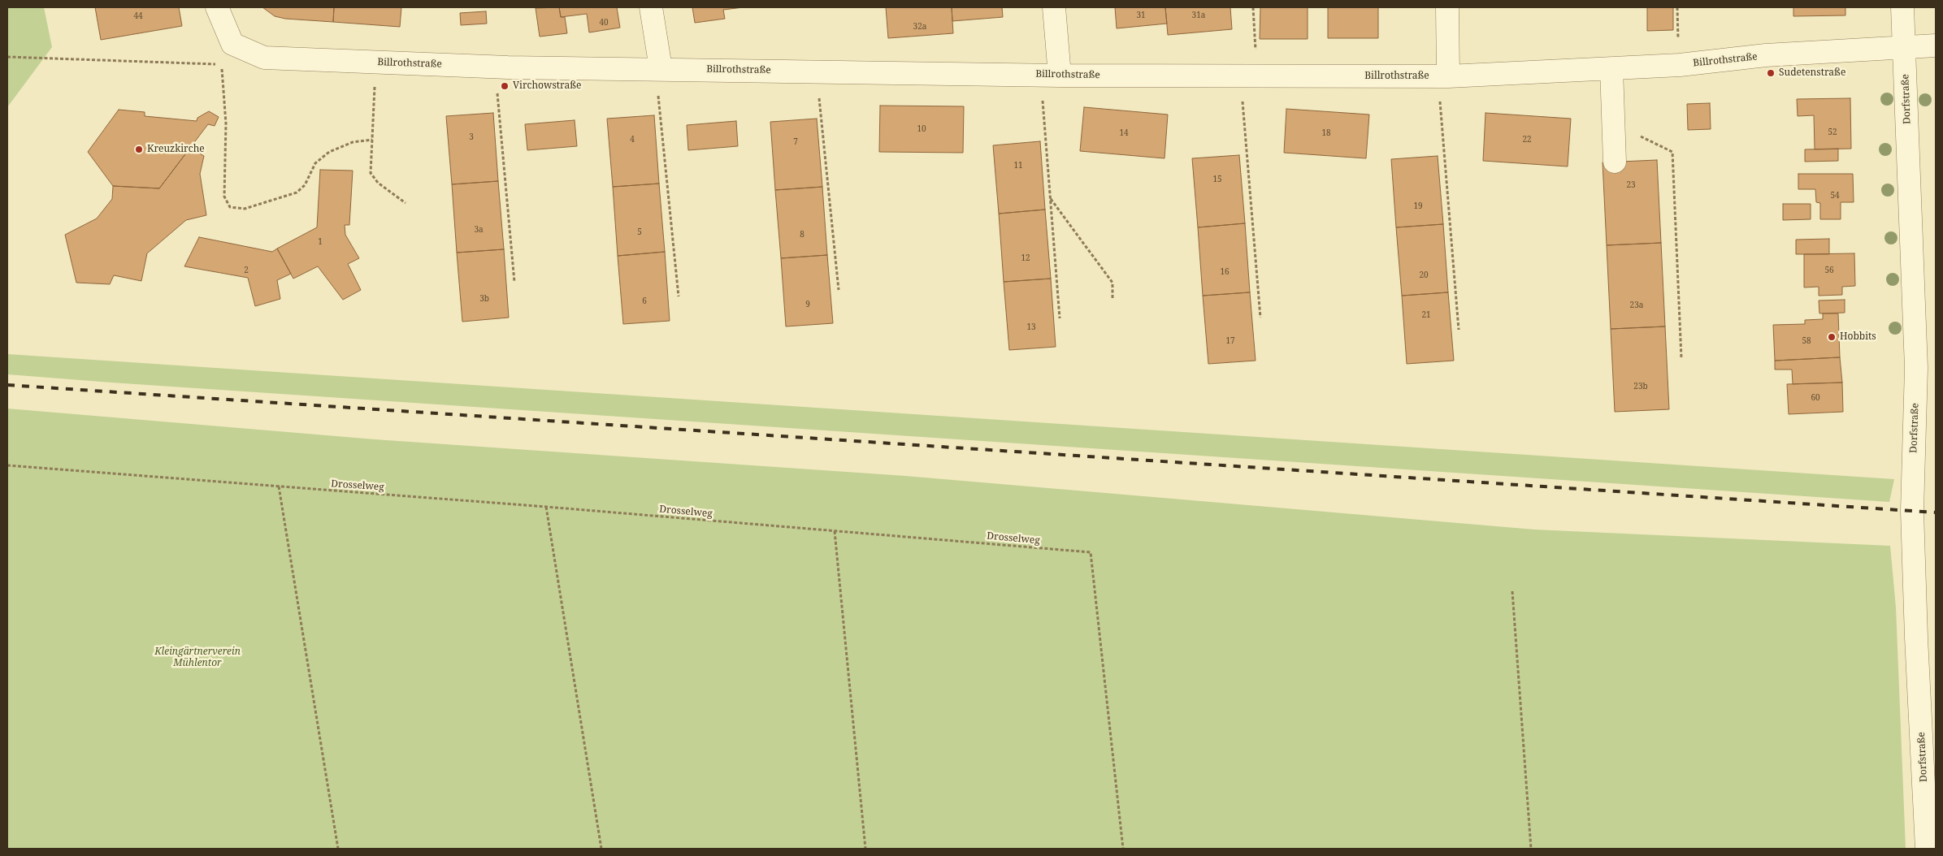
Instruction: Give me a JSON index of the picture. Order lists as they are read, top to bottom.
{
  "streets": {
    "street": ["Billrothstraße", "Dorfstraße"],
    "path": ["Drosselweg"]
  },
  "crossings": [
    ["Billrothstraße", "Dorfstraße"]
  ],
  "parks": ["Kleingärtnerverein Mühlentor"],
  "places": [
    "Sudetenstraße",
    "Virchowstraße",
    "Kreuzkirche",
    "Hobbits"
  ],
  "house_numbers": [
    "31",
    "31a",
    "44",
    "40",
    "32a",
    "10",
    "52",
    "14",
    "18",
    "3",
    "4",
    "22",
    "7",
    "11",
    "15",
    "23",
    "54",
    "19",
    "3a",
    "5",
    "8",
    "1",
    "12",
    "2",
    "56",
    "16",
    "20",
    "3b",
    "6",
    "9",
    "23a",
    "21",
    "13",
    "17",
    "58",
    "23b",
    "60"
  ]
}
